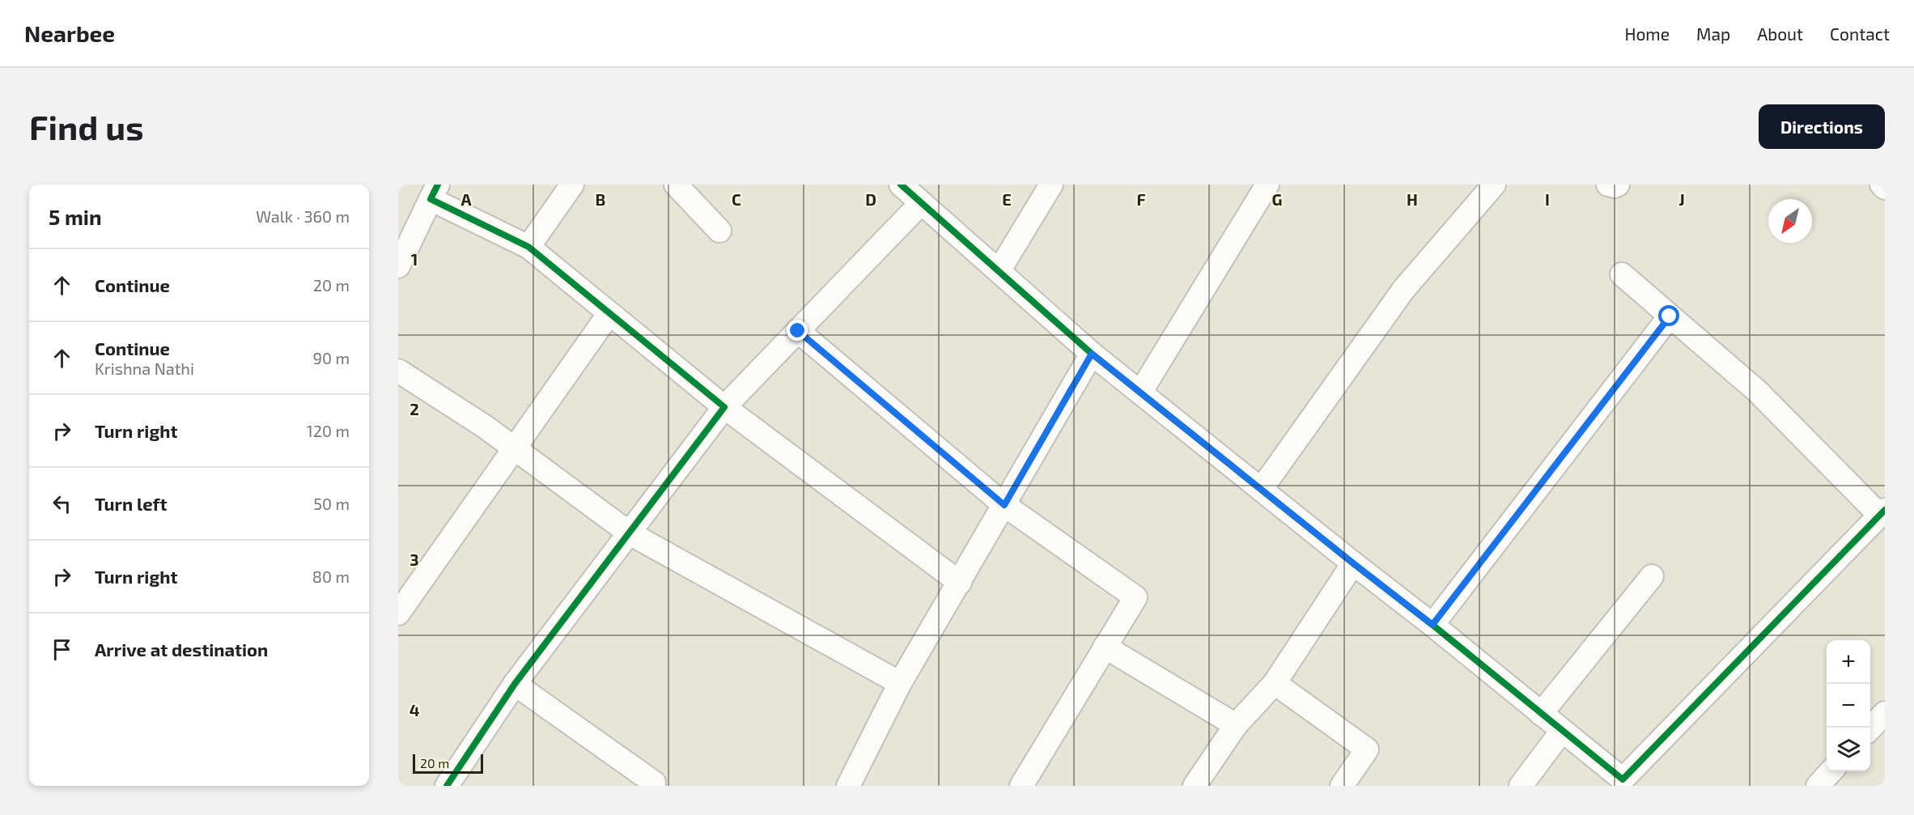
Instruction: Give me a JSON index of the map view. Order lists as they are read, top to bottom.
{
  "scale_bar": "20 m",
  "north": "bottom left",
  "page": {
    "header": "Nearbee",
    "nav": [
      "Home",
      "Map",
      "About",
      "Contact"
    ],
    "buttons": "Directions",
    "title": "Find us",
    "heading": ["5 min", "Walk · 360 m"],
    "list": [
      ["Continue", "20 m"],
      ["Continue", "Krishna Nathi", "90 m"],
      ["Turn right", "120 m"],
      ["Turn left", "50 m"],
      ["Turn right", "80 m"],
      "Arrive at destination"
    ],
    "map_buttons": ["+", "−"],
    "scale": "20 m"
  },
  "grid": {
    "columns": [
      "A",
      "B",
      "C",
      "D",
      "E",
      "F",
      "G",
      "H",
      "I",
      "J"
    ],
    "rows": [
      "1",
      "2",
      "3",
      "4"
    ]
  }
}
